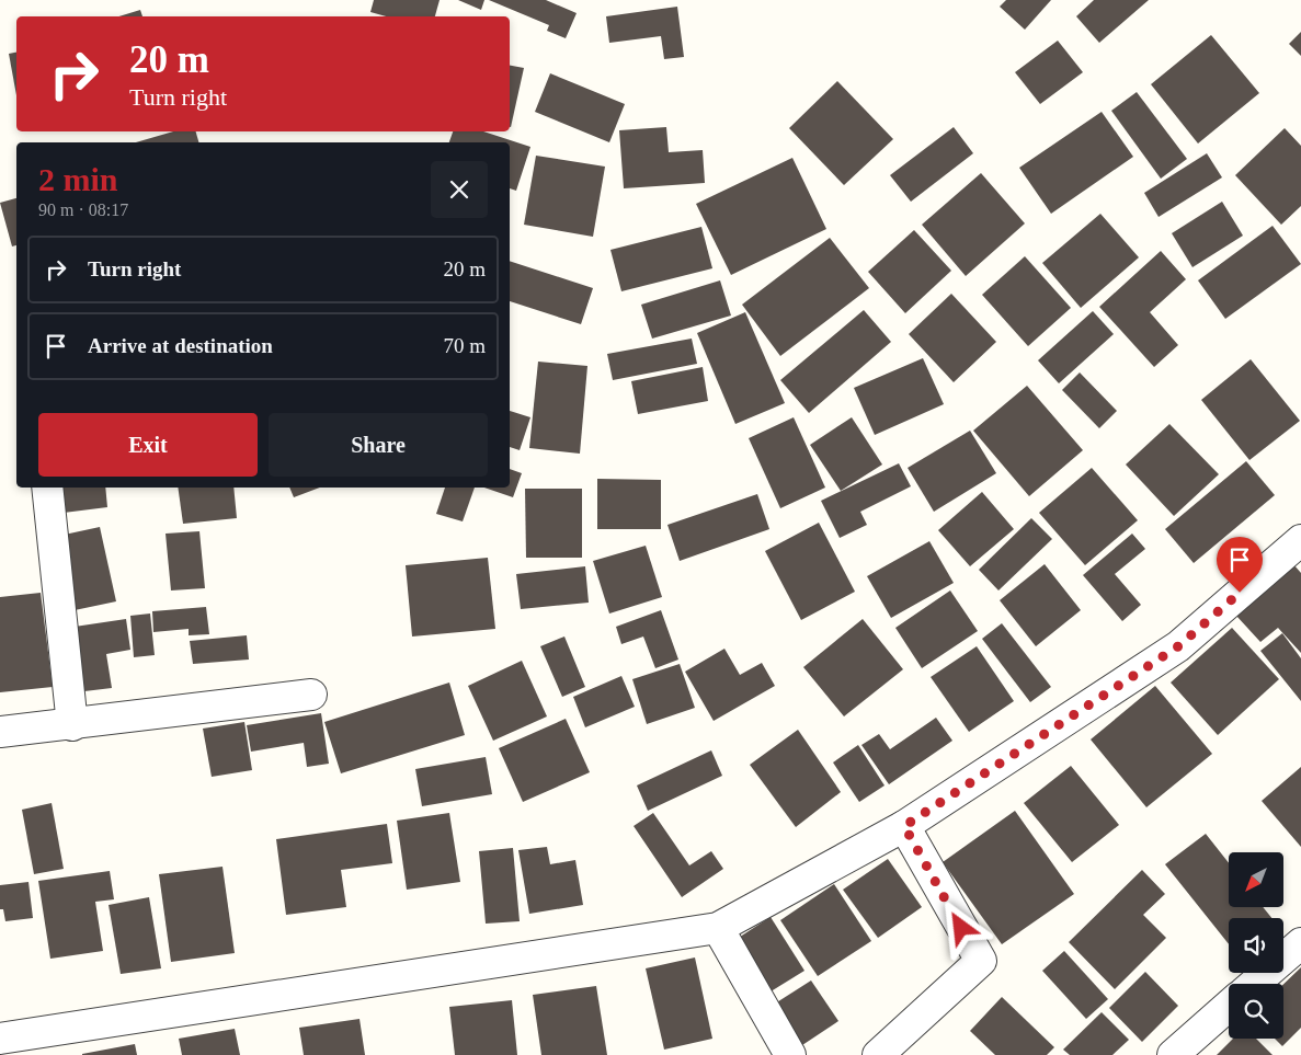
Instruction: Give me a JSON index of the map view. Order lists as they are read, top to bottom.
{
  "north": "bottom left",
  "page": {
    "turn": ["20 m", "Turn right"],
    "heading": ["2 min", "90 m · 08:17"],
    "list": [
      {
        "name": "Turn right",
        "value": "20 m"
      },
      {
        "name": "Arrive at destination",
        "value": "70 m"
      }
    ],
    "buttons": ["Exit", "Share"]
  }
}
